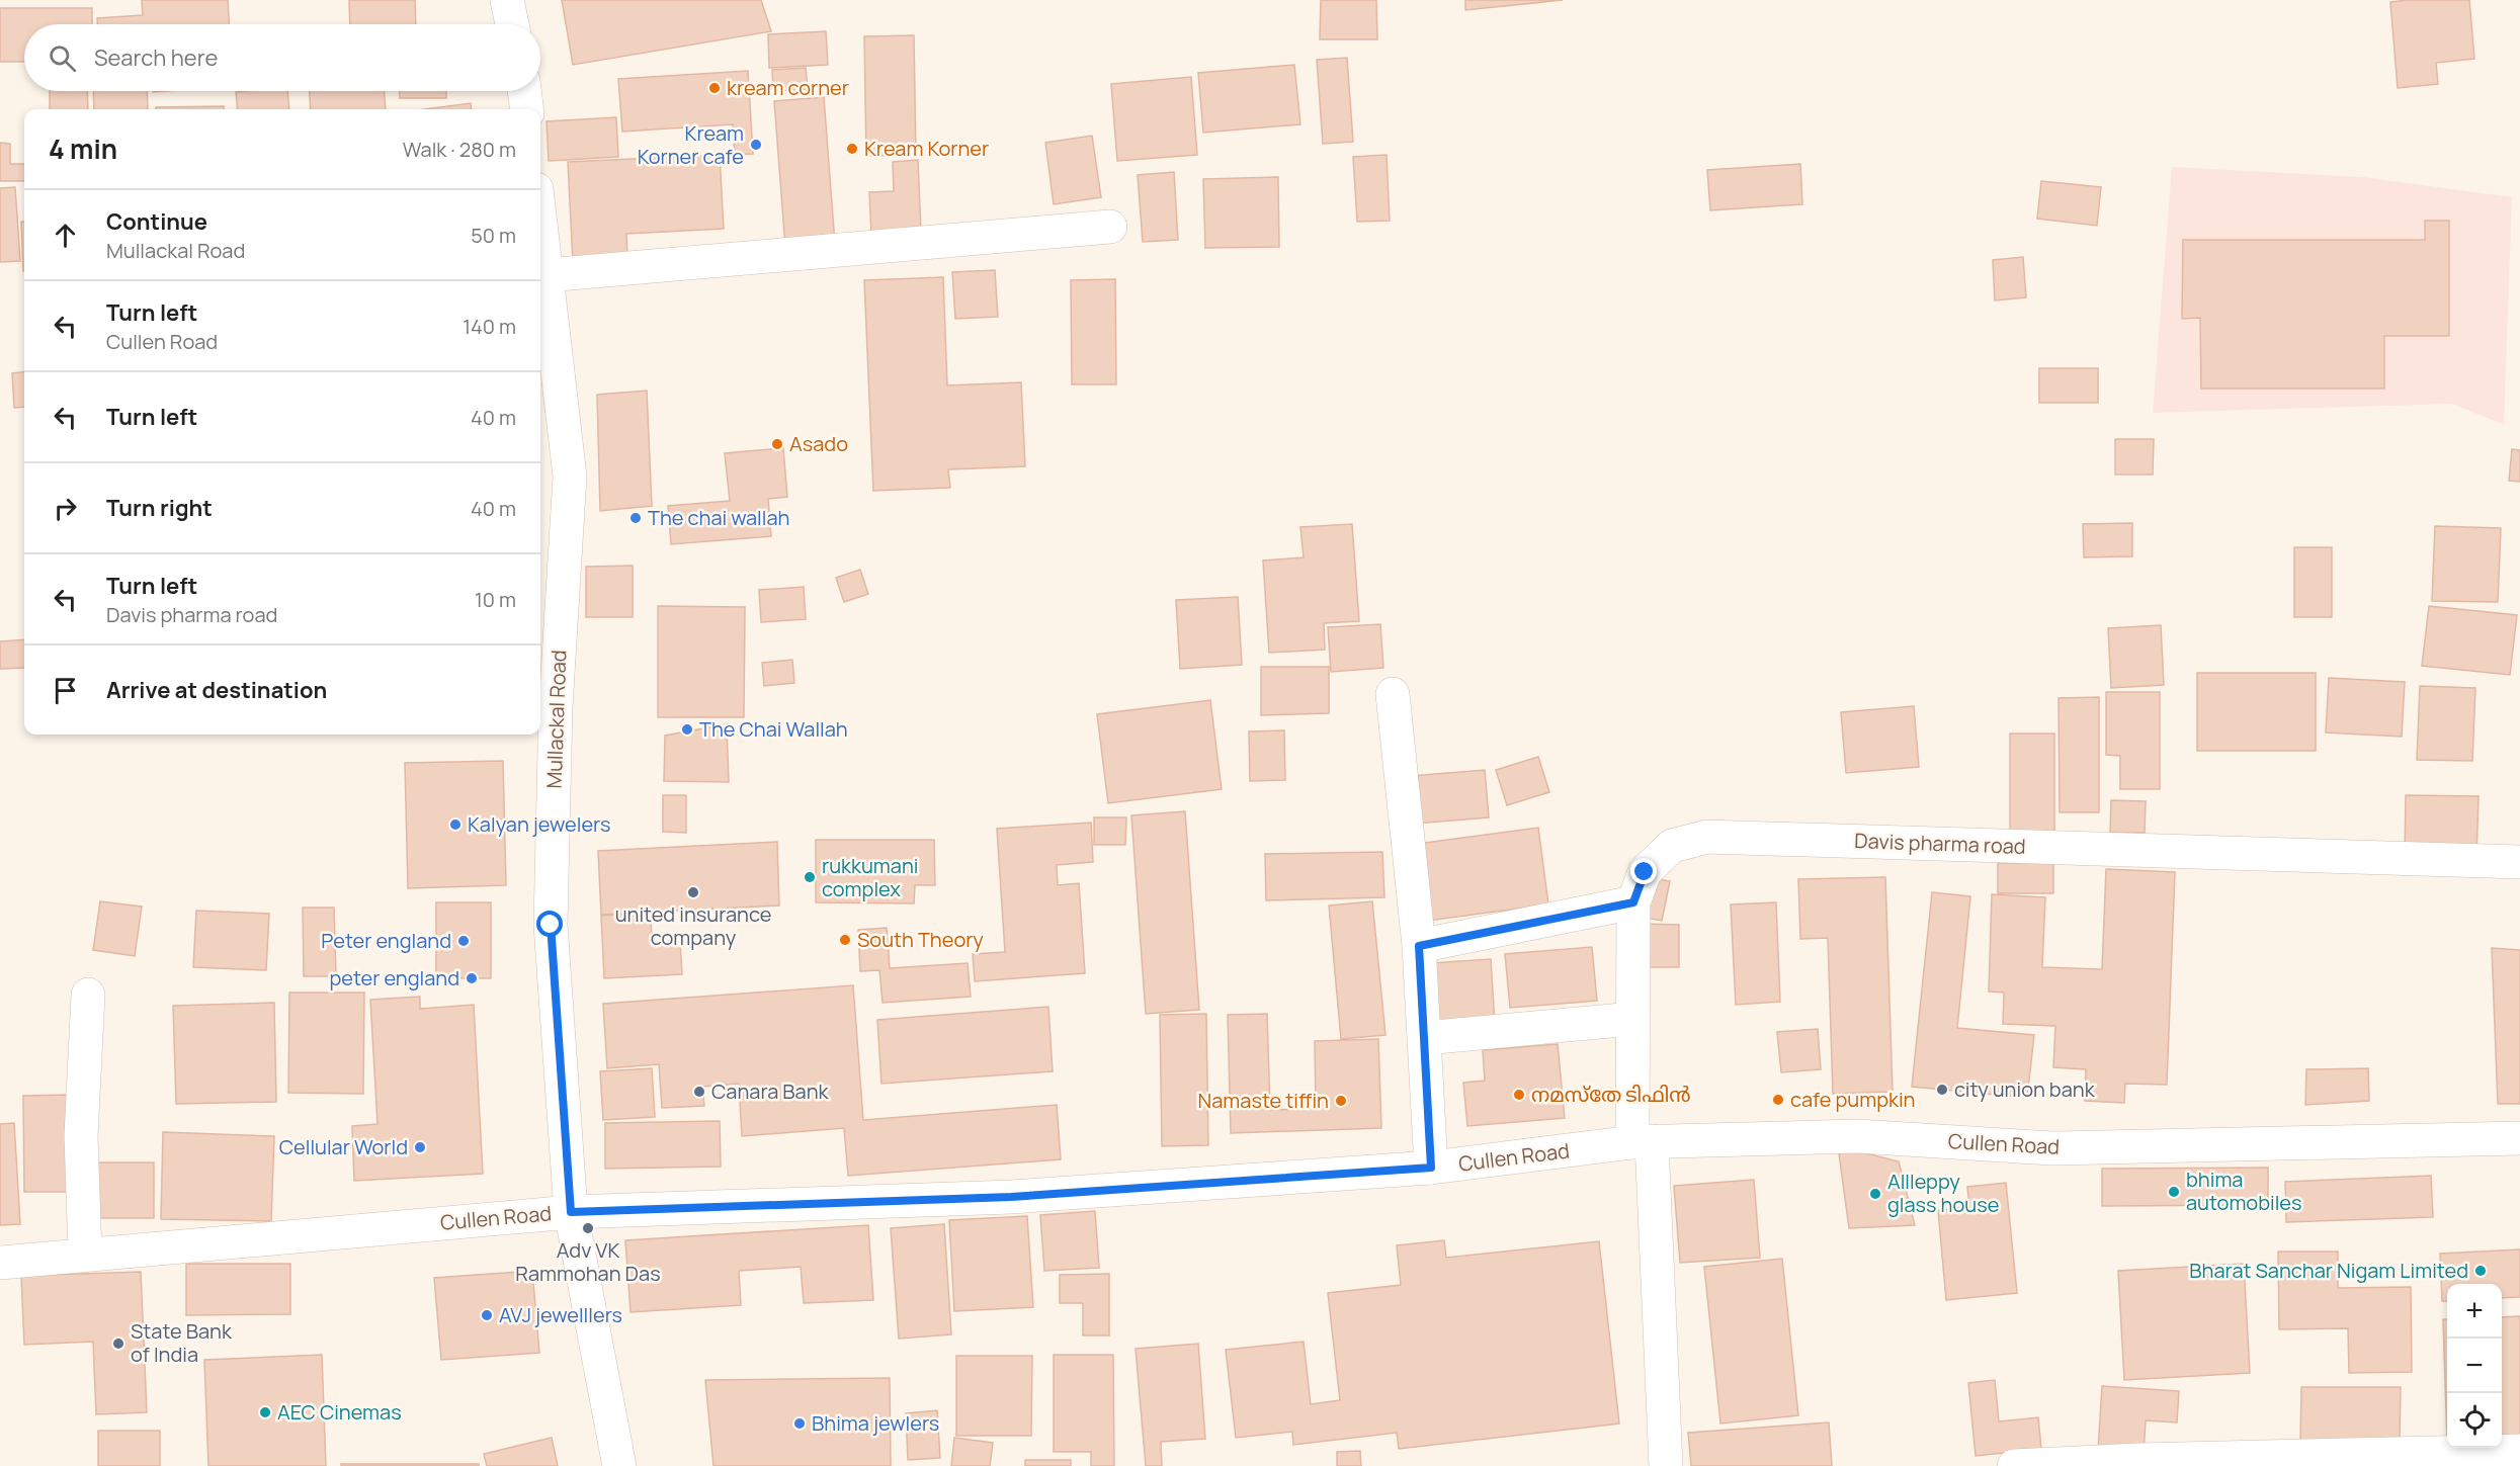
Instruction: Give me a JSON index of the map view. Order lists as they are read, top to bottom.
{
  "streets": {
    "main road": ["Mullackal Road", "Davis pharma road", "Cullen Road"]
  },
  "crossings": [
    ["Mullackal Road", "Cullen Road"],
    ["Davis pharma road", "Cullen Road"]
  ],
  "places": [
    "kream corner",
    "Kream Korner cafe",
    "Kream Korner",
    "Asado",
    "The chai wallah",
    "The Chai Wallah",
    "Kalyan jewelers",
    "rukkumani complex",
    "united insurance company",
    "South Theory",
    "Peter england",
    "peter england",
    "city union bank",
    "Canara Bank",
    "നമസ്തേ ടിഫിൻ",
    "cafe pumpkin",
    "Namaste tiffin",
    "Cellular World",
    "bhima automobiles",
    "Allleppy glass house",
    "Adv VK Rammohan Das",
    "Bharat Sanchar Nigam Limited",
    "AVJ jewelllers",
    "State Bank of India",
    "AEC Cinemas",
    "Bhima jewlers"
  ],
  "page": {
    "search": "Search here",
    "heading": ["4 min", "Walk · 280 m"],
    "list": [
      ["Continue", "Mullackal Road", "50 m"],
      ["Turn left", "Cullen Road", "140 m"],
      ["Turn left", "40 m"],
      ["Turn right", "40 m"],
      ["Turn left", "Davis pharma road", "10 m"],
      "Arrive at destination"
    ],
    "map_buttons": ["+", "−"]
  }
}
